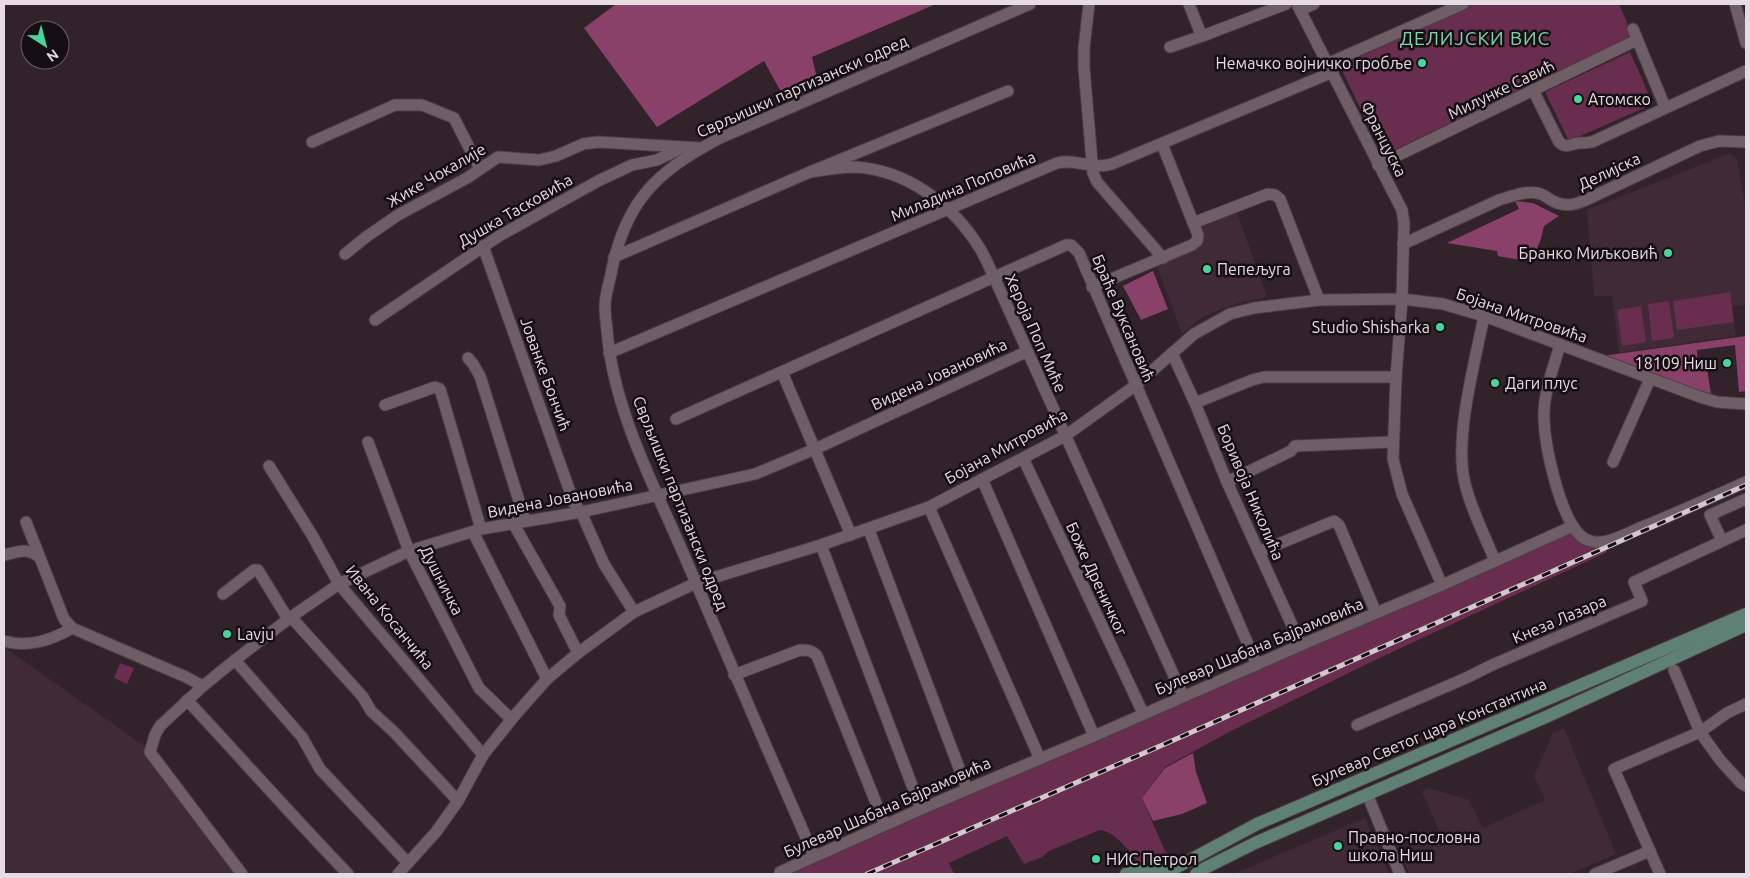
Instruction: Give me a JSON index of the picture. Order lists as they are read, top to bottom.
{
  "streets": {
    "main road": ["Булевар Светог цара Константина"],
    "street": [
      "Сврљишки партизански одред",
      "Милунке Савић",
      "Француска",
      "Делијска",
      "Жике Чокалије",
      "Миладина Поповића",
      "Душка Тасковића",
      "Бојана Митровића",
      "Браће Вуксановић",
      "Хероја Поп Миће",
      "Јованке Бончић",
      "Видена Јовановића",
      "Боривоја Николића",
      "Боже Дреничког",
      "Душничка",
      "Ивана Косанчића",
      "Кнеза Лазара",
      "Булевар Шабана Бајрамовића"
    ]
  },
  "crossings": [
    ["Сврљишки партизански одред", "Жике Чокалије"],
    ["Сврљишки партизански одред", "Миладина Поповића"],
    ["Сврљишки партизански одред", "Бојана Митровића"],
    ["Сврљишки партизански одред", "Хероја Поп Миће"],
    ["Сврљишки партизански одред", "Видена Јовановића"],
    ["Сврљишки партизански одред", "Булевар Шабана Бајрамовића"],
    ["Милунке Савић", "Француска"],
    ["Француска", "Делијска"],
    ["Француска", "Миладина Поповића"],
    ["Француска", "Бојана Митровића"],
    ["Француска", "Булевар Шабана Бајрамовића"],
    ["Жике Чокалије", "Душка Тасковића"],
    ["Миладина Поповића", "Хероја Поп Миће"],
    ["Душка Тасковића", "Јованке Бончић"],
    ["Бојана Митровића", "Браће Вуксановић"],
    ["Бојана Митровића", "Хероја Поп Миће"],
    ["Бојана Митровића", "Јованке Бончић"],
    ["Бојана Митровића", "Боривоја Николића"],
    ["Бојана Митровића", "Боже Дреничког"],
    ["Бојана Митровића", "Душничка"],
    ["Бојана Митровића", "Ивана Косанчића"],
    ["Браће Вуксановић", "Хероја Поп Миће"],
    ["Браће Вуксановић", "Булевар Шабана Бајрамовића"],
    ["Хероја Поп Миће", "Видена Јовановића"],
    ["Хероја Поп Миће", "Булевар Шабана Бајрамовића"],
    ["Јованке Бончић", "Видена Јовановића"],
    ["Видена Јовановића", "Душничка"],
    ["Видена Јовановића", "Ивана Косанчића"],
    ["Боривоја Николића", "Булевар Шабана Бајрамовића"],
    ["Боже Дреничког", "Булевар Шабана Бајрамовића"]
  ],
  "districts": ["ДЕЛИЈСКИ ВИС"],
  "places": [
    "Немачко војничко гробље",
    "Атомско",
    "Бранко Миљковић",
    "Пепељуга",
    "Studio Shisharka",
    "18109 Ниш",
    "Даги плус",
    "Lavju",
    "Правно-пословна школа Ниш",
    "НИС Петрол"
  ],
  "north": "bottom right"
}
